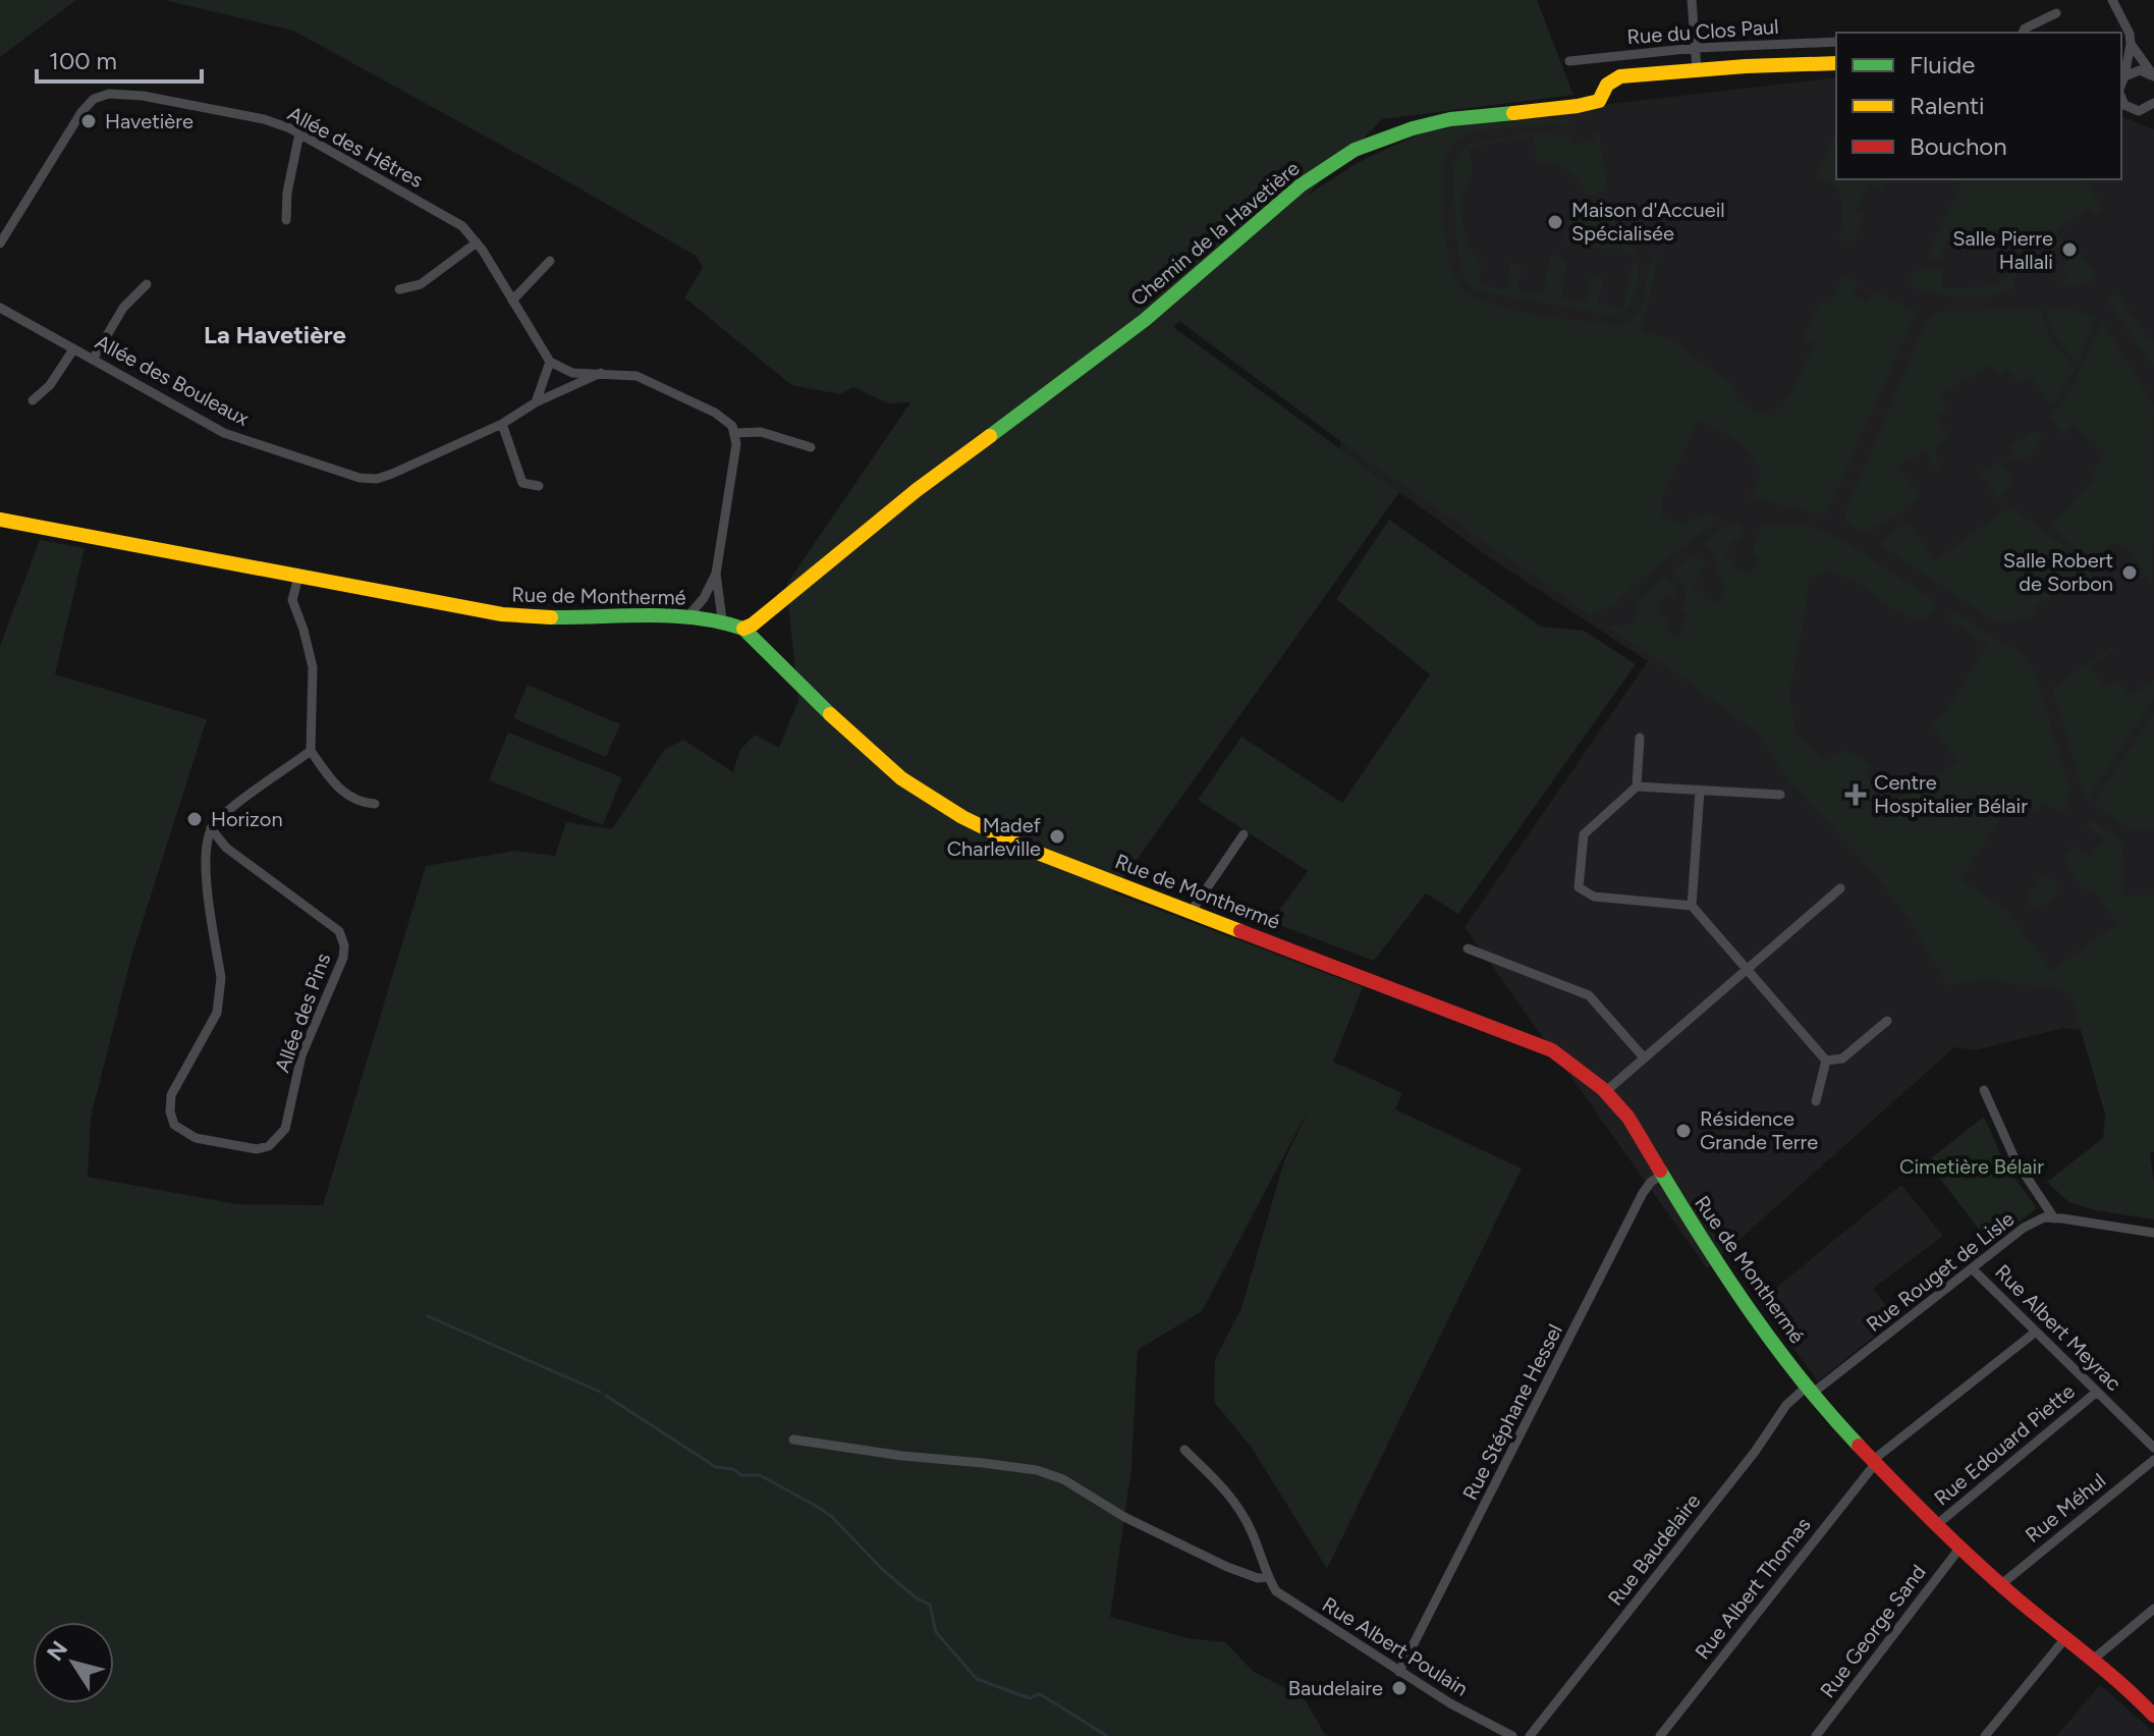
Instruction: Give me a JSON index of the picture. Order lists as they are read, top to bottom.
{
  "streets": {
    "main road": ["Chemin de la Havetière", "Rue de Monthermé"],
    "street": [
      "Rue du Clos Paul",
      "Allée des Hêtres",
      "Allée des Bouleaux",
      "Allée des Pins",
      "Rue Rouget de Lisle",
      "Rue Albert Meyrac",
      "Rue Stéphane Hessel",
      "Rue Edouard Piette",
      "Rue Méhul",
      "Rue Baudelaire",
      "Rue Albert Thomas",
      "Rue George Sand",
      "Rue Albert Poulain"
    ]
  },
  "crossings": [
    ["Chemin de la Havetière", "Rue de Monthermé"],
    ["Rue de Monthermé", "Rue Rouget de Lisle"],
    ["Rue de Monthermé", "Rue Stéphane Hessel"],
    ["Rue de Monthermé", "Rue Edouard Piette"],
    ["Rue de Monthermé", "Rue Méhul"],
    ["Rue de Monthermé", "Rue Baudelaire"],
    ["Rue de Monthermé", "Rue Albert Thomas"],
    ["Rue de Monthermé", "Rue George Sand"],
    ["Rue Rouget de Lisle", "Rue Albert Meyrac"],
    ["Rue Rouget de Lisle", "Rue Baudelaire"],
    ["Rue Albert Meyrac", "Rue Edouard Piette"],
    ["Rue Albert Meyrac", "Rue Albert Thomas"],
    ["Rue Stéphane Hessel", "Rue Albert Poulain"]
  ],
  "districts": ["La Havetière"],
  "parks": ["Cimetière Bélair"],
  "places": {
    "other": [
      "Havetière",
      "Maison d'Accueil Spécialisée",
      "Salle Pierre Hallali",
      "Salle Robert de Sorbon",
      "Horizon",
      "Madef Charleville",
      "Résidence Grande Terre",
      "Baudelaire"
    ],
    "health": ["Centre Hospitalier Bélair"]
  },
  "legend": ["Fluide", "Ralenti", "Bouchon"],
  "scale_bar": "100 m",
  "north": "top left"
}
